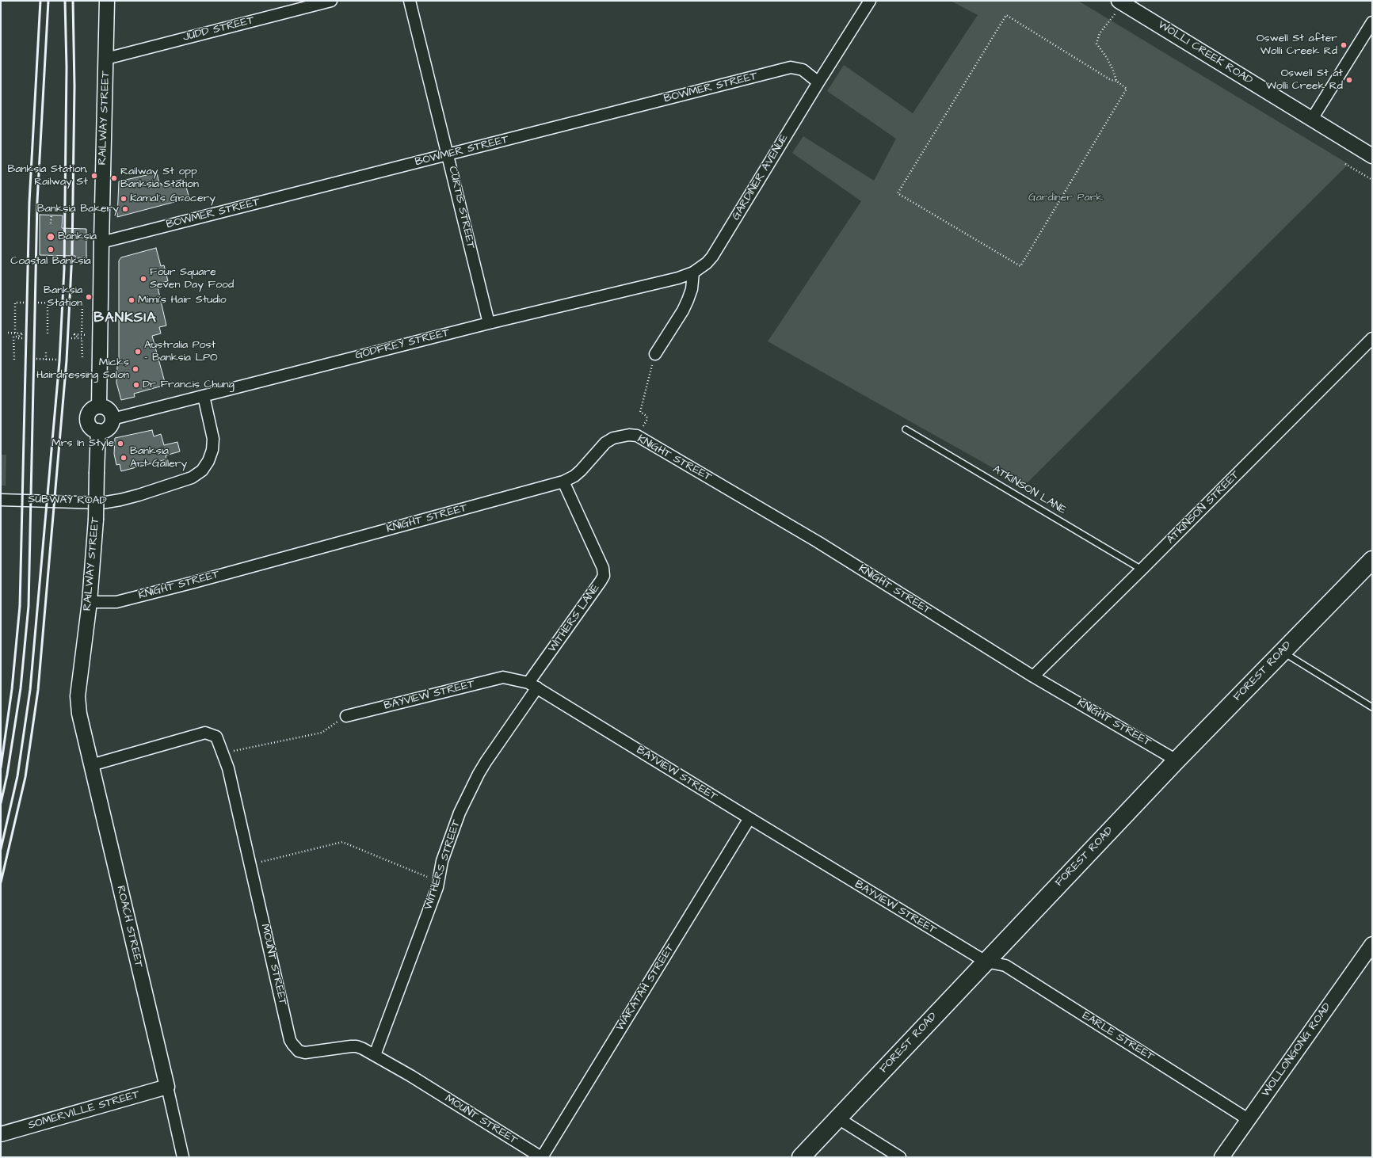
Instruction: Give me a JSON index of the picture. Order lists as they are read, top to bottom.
{
  "streets": {
    "main road": ["FOREST ROAD"],
    "street": [
      "JUDD STREET",
      "WOLLI CREEK ROAD",
      "BOWMER STREET",
      "RAILWAY STREET",
      "GARDINER AVENUE",
      "CURTIS STREET",
      "GODFREY STREET",
      "KNIGHT STREET",
      "SUBWAY ROAD",
      "ATKINSON STREET",
      "WITHERS LANE",
      "BAYVIEW STREET",
      "WITHERS STREET",
      "ROACH STREET",
      "MOUNT STREET",
      "WARATAH STREET",
      "EARLE STREET",
      "WOLLONGONG ROAD",
      "SOMERVILLE STREET"
    ],
    "lane": ["ATKINSON LANE"]
  },
  "crossings": [
    ["JUDD STREET", "RAILWAY STREET"],
    ["BOWMER STREET", "RAILWAY STREET"],
    ["BOWMER STREET", "GARDINER AVENUE"],
    ["BOWMER STREET", "CURTIS STREET"],
    ["RAILWAY STREET", "GODFREY STREET"],
    ["RAILWAY STREET", "KNIGHT STREET"],
    ["RAILWAY STREET", "ROACH STREET"],
    ["GARDINER AVENUE", "GODFREY STREET"],
    ["CURTIS STREET", "GODFREY STREET"],
    ["GODFREY STREET", "SUBWAY ROAD"],
    ["KNIGHT STREET", "ATKINSON STREET"],
    ["KNIGHT STREET", "WITHERS LANE"],
    ["KNIGHT STREET", "FOREST ROAD"],
    ["ATKINSON LANE", "ATKINSON STREET"],
    ["WITHERS LANE", "BAYVIEW STREET"],
    ["WITHERS LANE", "WITHERS STREET"],
    ["FOREST ROAD", "BAYVIEW STREET"],
    ["FOREST ROAD", "EARLE STREET"],
    ["BAYVIEW STREET", "WITHERS STREET"],
    ["BAYVIEW STREET", "WARATAH STREET"],
    ["BAYVIEW STREET", "EARLE STREET"],
    ["WITHERS STREET", "MOUNT STREET"],
    ["ROACH STREET", "MOUNT STREET"],
    ["ROACH STREET", "SOMERVILLE STREET"],
    ["MOUNT STREET", "WARATAH STREET"],
    ["EARLE STREET", "WOLLONGONG ROAD"]
  ],
  "districts": ["BANKSIA"],
  "parks": ["Gardiner Park"],
  "places": [
    "Oswell St after Wolli Creek Rd",
    "Oswell St at Wolli Creek Rd",
    "Banksia Station, Railway St",
    "Railway St opp Banksia Station",
    "Kamal's Grocery",
    "Banksia Bakery",
    "Banksia",
    "Coastal Banksia",
    "Four Square Seven Day Food",
    "Banksia Station",
    "Mimi's Hair Studio",
    "Australia Post - Banksia LPO",
    "Micks Hairdressing Salon",
    "Dr Francis Chung",
    "Mrs In Style",
    "Banksia Art Gallery"
  ]
}
